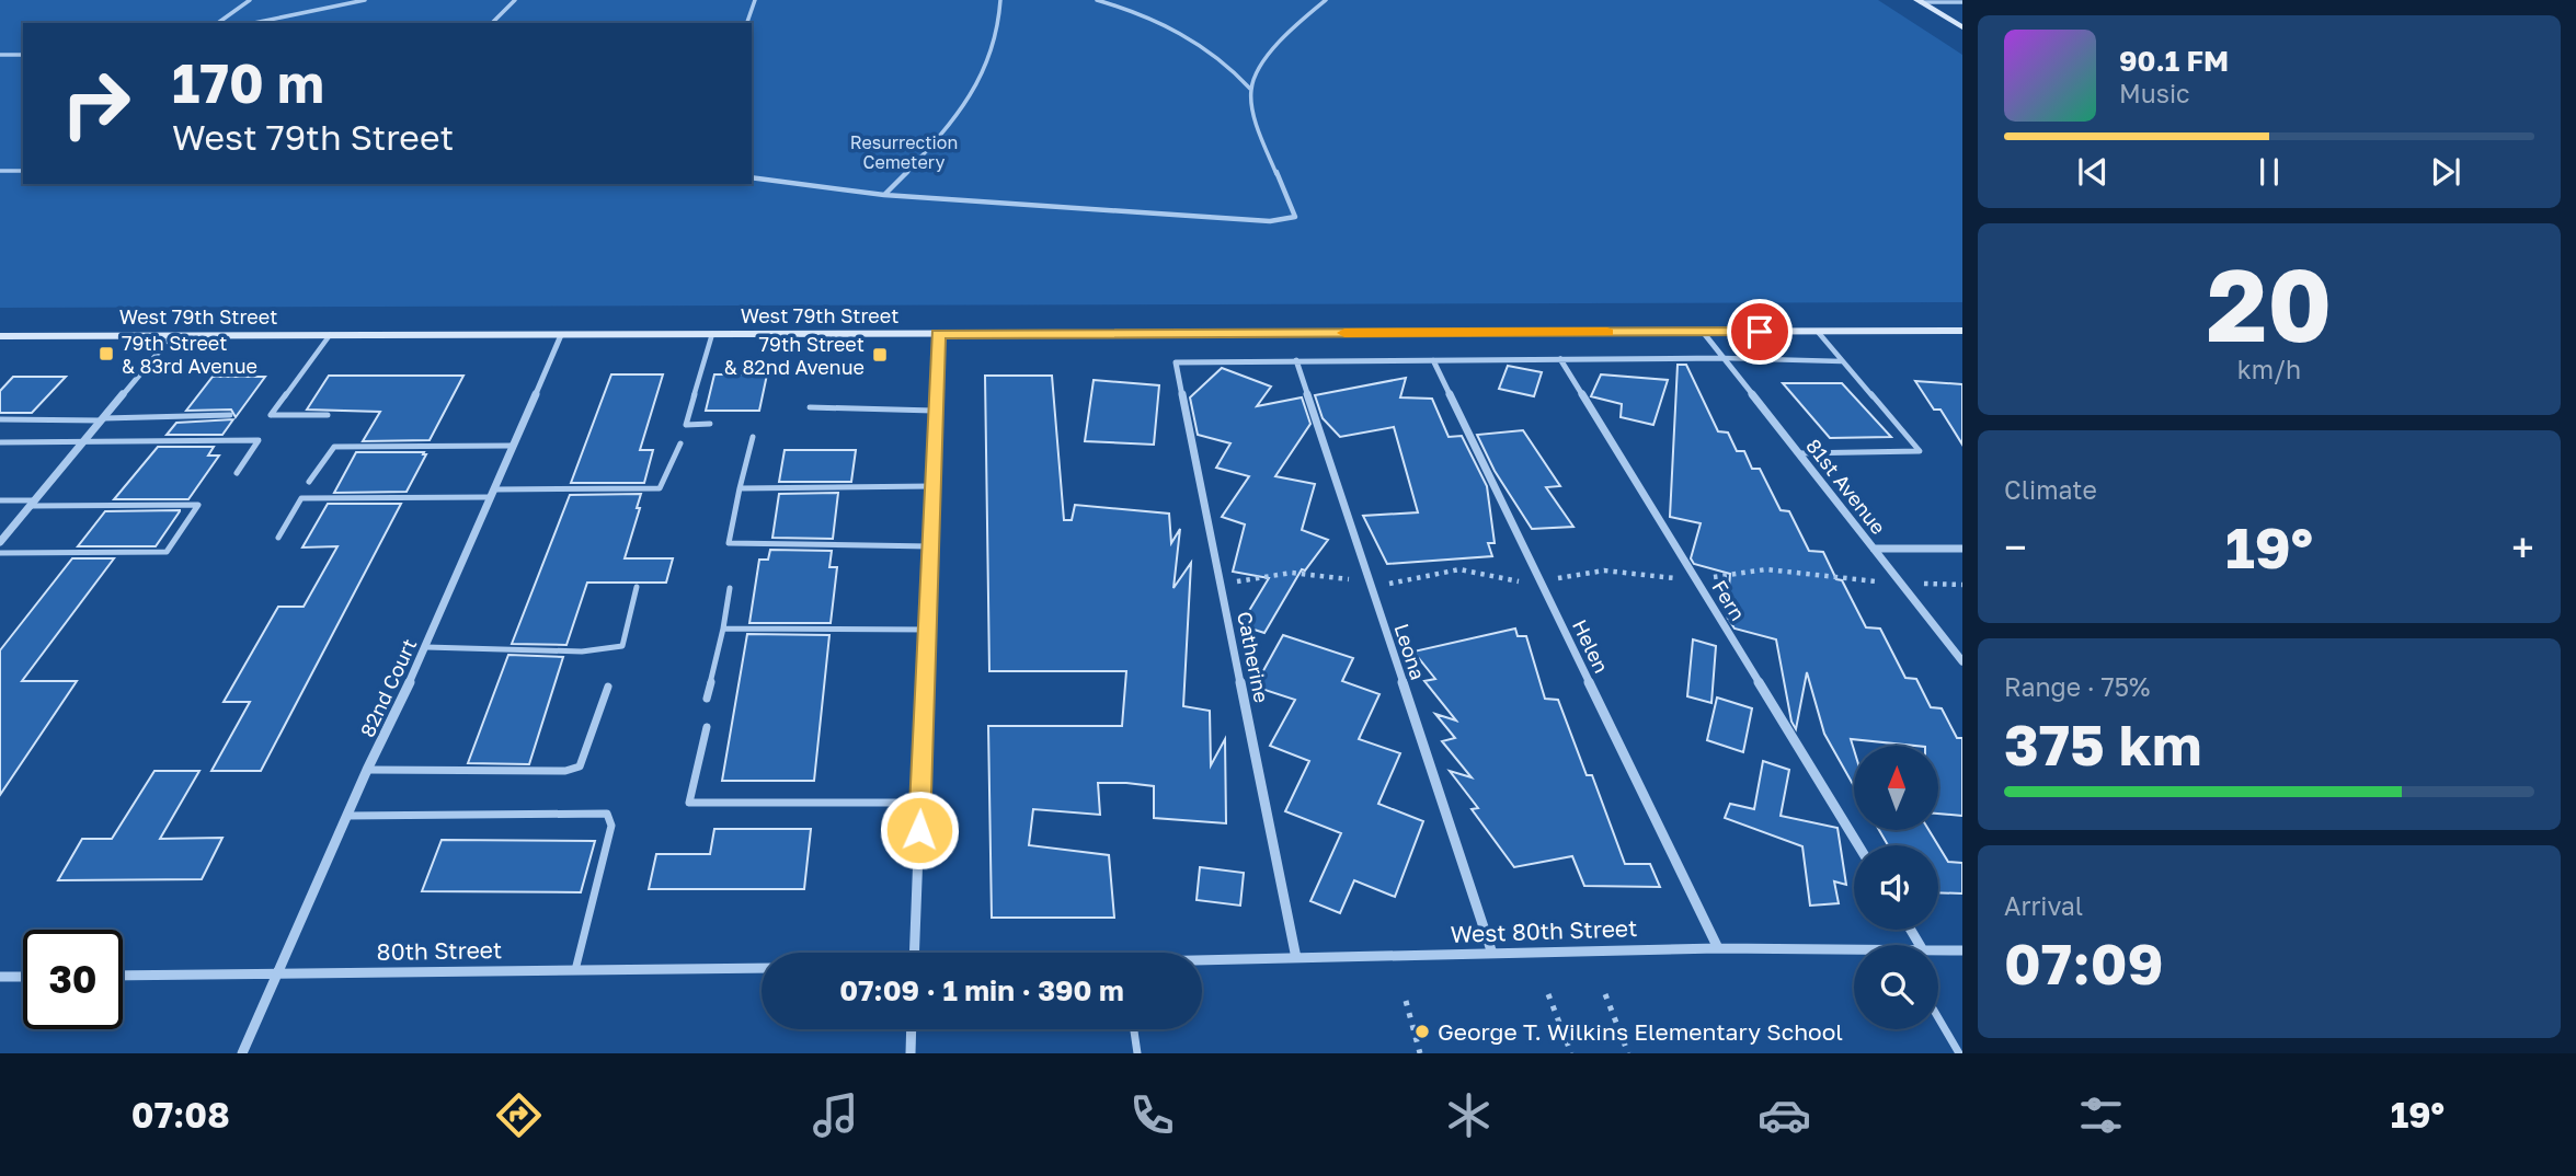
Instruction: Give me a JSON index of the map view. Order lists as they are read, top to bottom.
{
  "streets": {
    "main road": ["West 79th Street"],
    "street": [
      "81st Avenue",
      "Fern",
      "Helen",
      "Leona",
      "Catherine",
      "82nd Court",
      "West 80th Street",
      "80th Street"
    ]
  },
  "crossings": [
    ["West 79th Street", "81st Avenue"],
    ["West 79th Street", "82nd Court"],
    ["Helen", "West 80th Street"],
    ["Leona", "Catherine"],
    ["Leona", "West 80th Street"],
    ["Catherine", "West 80th Street"],
    ["82nd Court", "80th Street"]
  ],
  "parks": ["Resurrection Cemetery"],
  "places": {
    "transit": ["79th Street & 83rd Avenue", "79th Street & 82nd Avenue"],
    "other": ["George T. Wilkins Elementary School"]
  },
  "north": "top",
  "page": {
    "turn": ["170 m", "West 79th Street"],
    "song": ["90.1 FM", "Music"],
    "tile": [
      ["20", "km/h"],
      "Climate",
      ["Range · 75%", "375 km"],
      ["Arrival", "07:09"]
    ],
    "heat": ["−", "19°", "+"],
    "limit": "30",
    "trip": "07:09 · 1 min · 390 m",
    "tabs": ["07:08", "19°"]
  }
}
